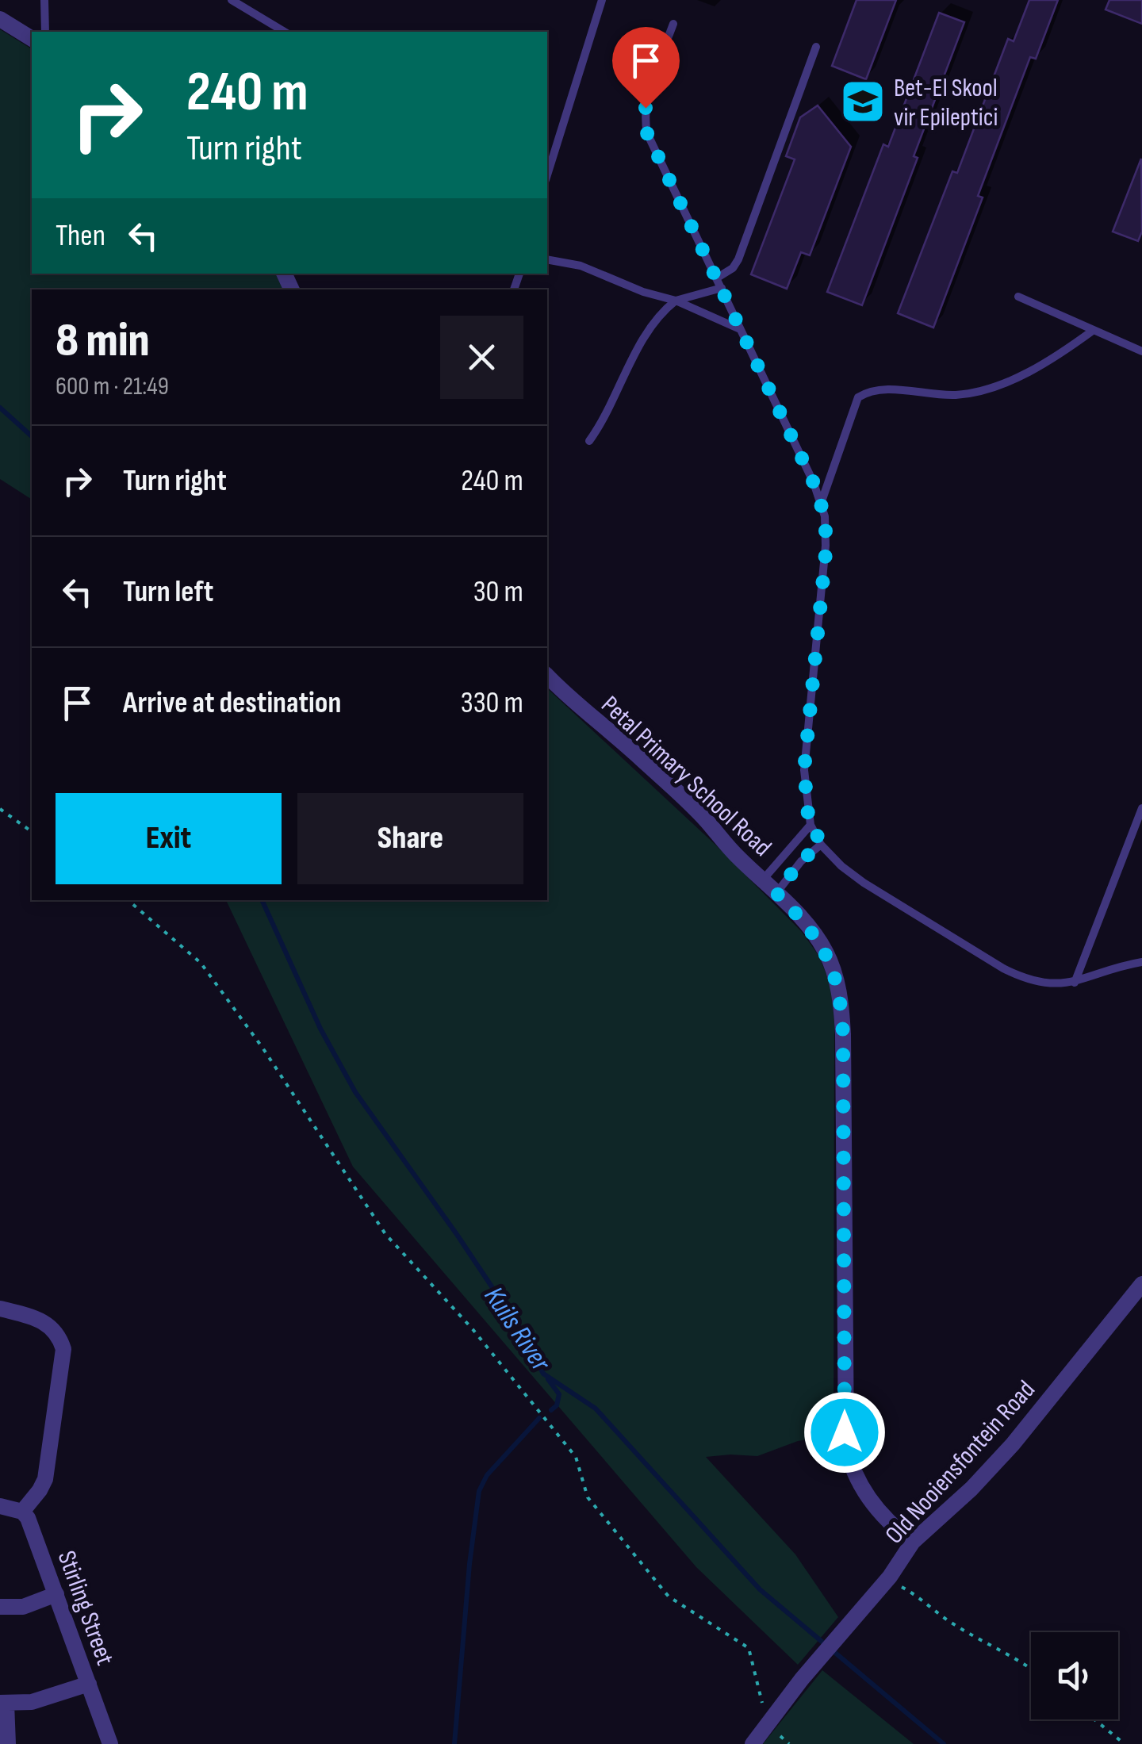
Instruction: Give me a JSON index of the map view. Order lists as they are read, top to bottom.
{
  "streets": {
    "street": ["Petal Primary School Road", "Old Nooiensfontein Road", "Stirling Street"]
  },
  "crossings": [
    ["Petal Primary School Road", "Old Nooiensfontein Road"]
  ],
  "water": ["Kuils River"],
  "places": {
    "school or university": ["Bet-El Skool vir Epileptici"]
  },
  "page": {
    "turn": ["240 m", "Turn right"],
    "then": "Then",
    "heading": ["8 min", "600 m · 21:49"],
    "list": [
      {
        "name": "Turn right",
        "value": "240 m"
      },
      {
        "name": "Turn left",
        "value": "30 m"
      },
      {
        "name": "Arrive at destination",
        "value": "330 m"
      }
    ],
    "buttons": ["Exit", "Share"]
  }
}
